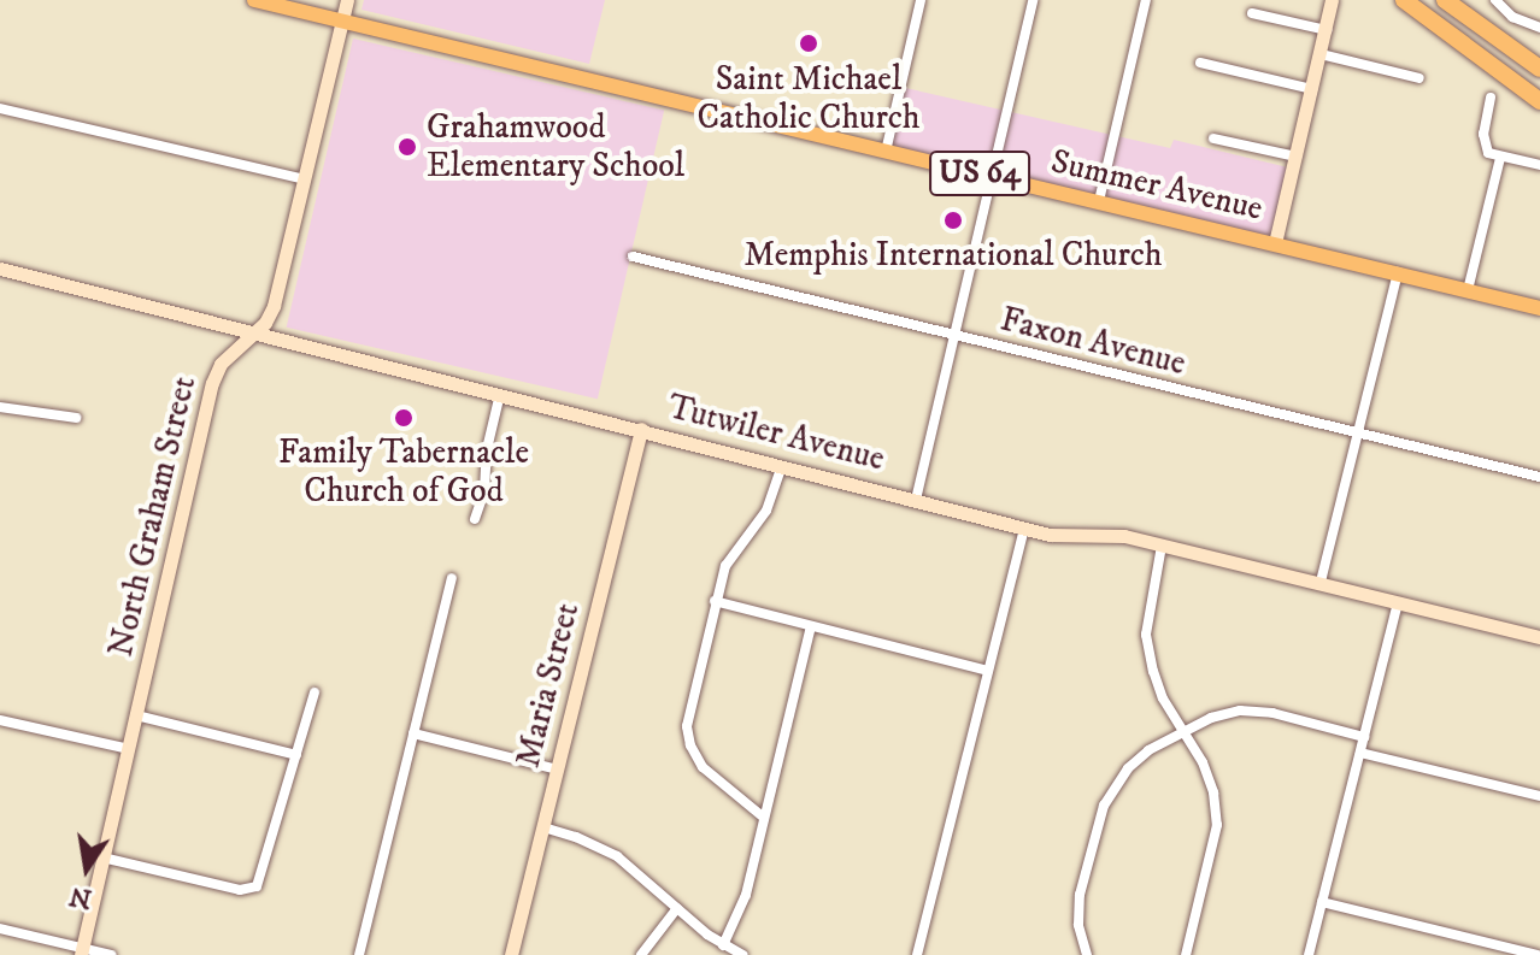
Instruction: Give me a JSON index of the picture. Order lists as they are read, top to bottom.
{
  "streets": {
    "main road": ["US 64", "Summer Avenue"],
    "street": [
      "Faxon Avenue",
      "Tutwiler Avenue",
      "North Graham Street",
      "Maria Street"
    ]
  },
  "crossings": [
    ["Summer Avenue", "North Graham Street"],
    ["Tutwiler Avenue", "North Graham Street"],
    ["Tutwiler Avenue", "Maria Street"]
  ],
  "places": [
    "Saint Michael Catholic Church",
    "Grahamwood Elementary School",
    "Memphis International Church",
    "Family Tabernacle Church of God"
  ],
  "north": "bottom"
}
